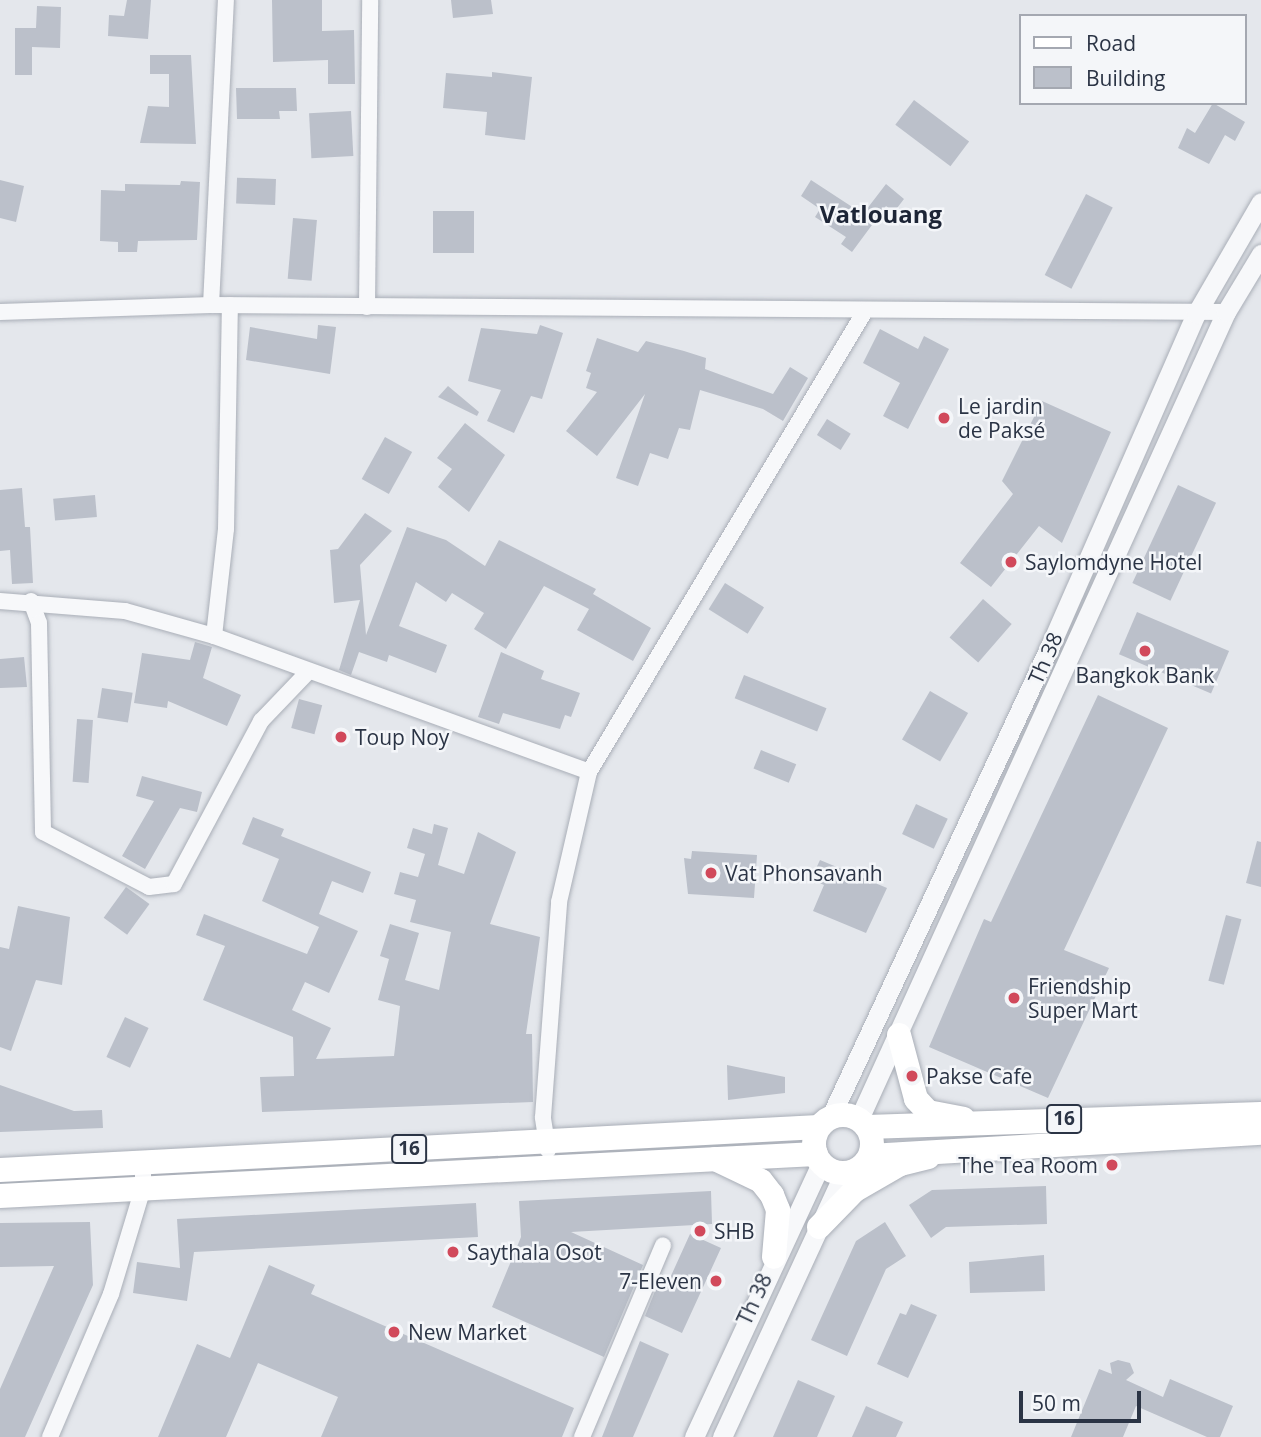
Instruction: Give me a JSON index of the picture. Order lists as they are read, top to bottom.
{
  "streets": {
    "main road": ["16"],
    "street": ["Th 38"]
  },
  "crossings": [
    ["Th 38", "16"]
  ],
  "districts": ["Vatlouang"],
  "places": [
    "Le jardin de Paksé",
    "Saylomdyne Hotel",
    "Bangkok Bank",
    "Toup Noy",
    "Vat Phonsavanh",
    "Friendship Super Mart",
    "Pakse Cafe",
    "The Tea Room",
    "SHB",
    "Saythala Osot",
    "7-Eleven",
    "New Market"
  ],
  "legend": ["Road", "Building"],
  "scale_bar": "50 m"
}
